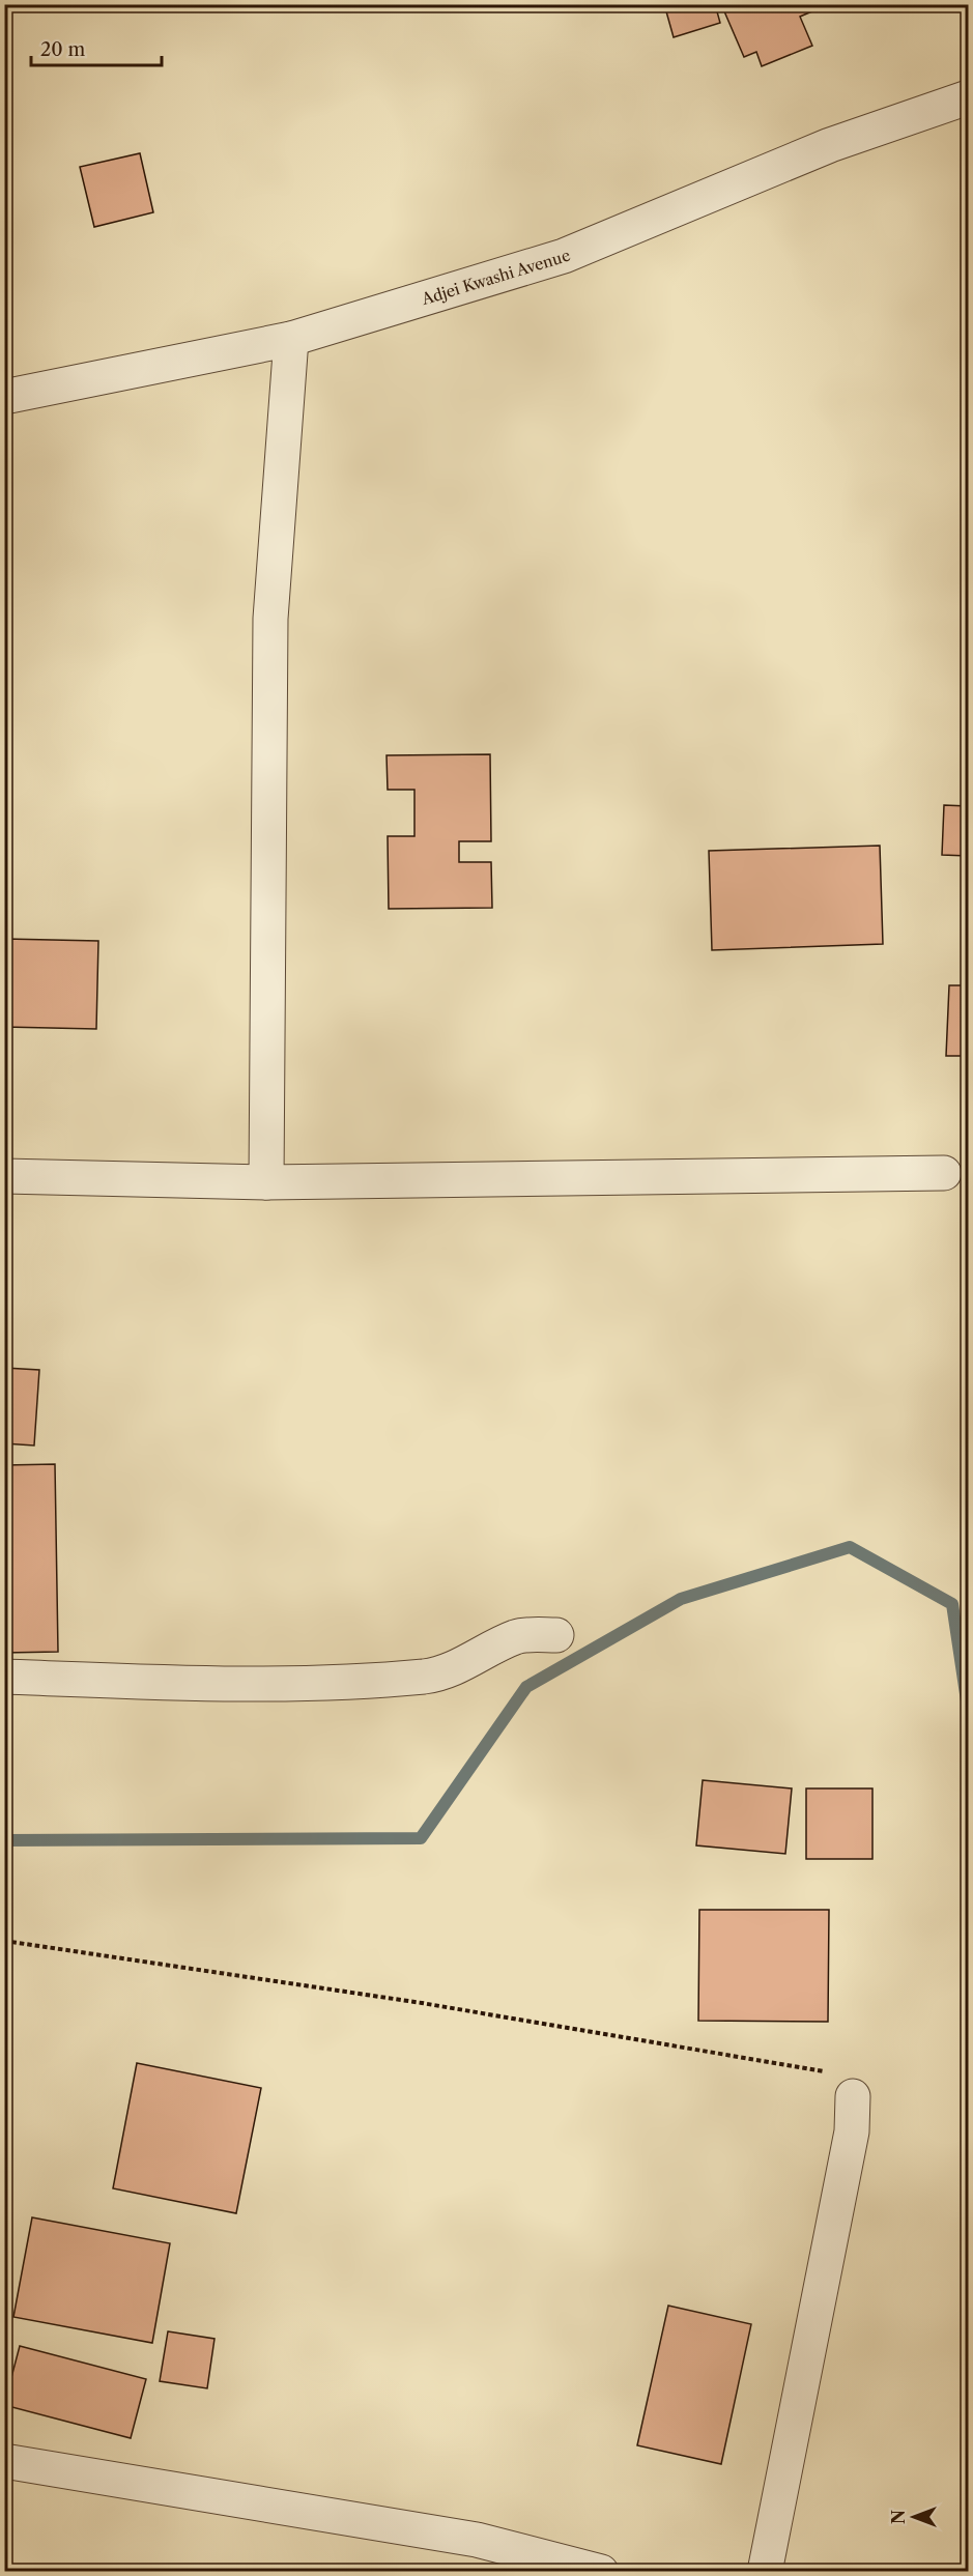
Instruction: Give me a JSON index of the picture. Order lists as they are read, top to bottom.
{
  "streets": {
    "street": ["Adjei Kwashi Avenue"]
  },
  "scale_bar": "20 m",
  "north": "left"
}
